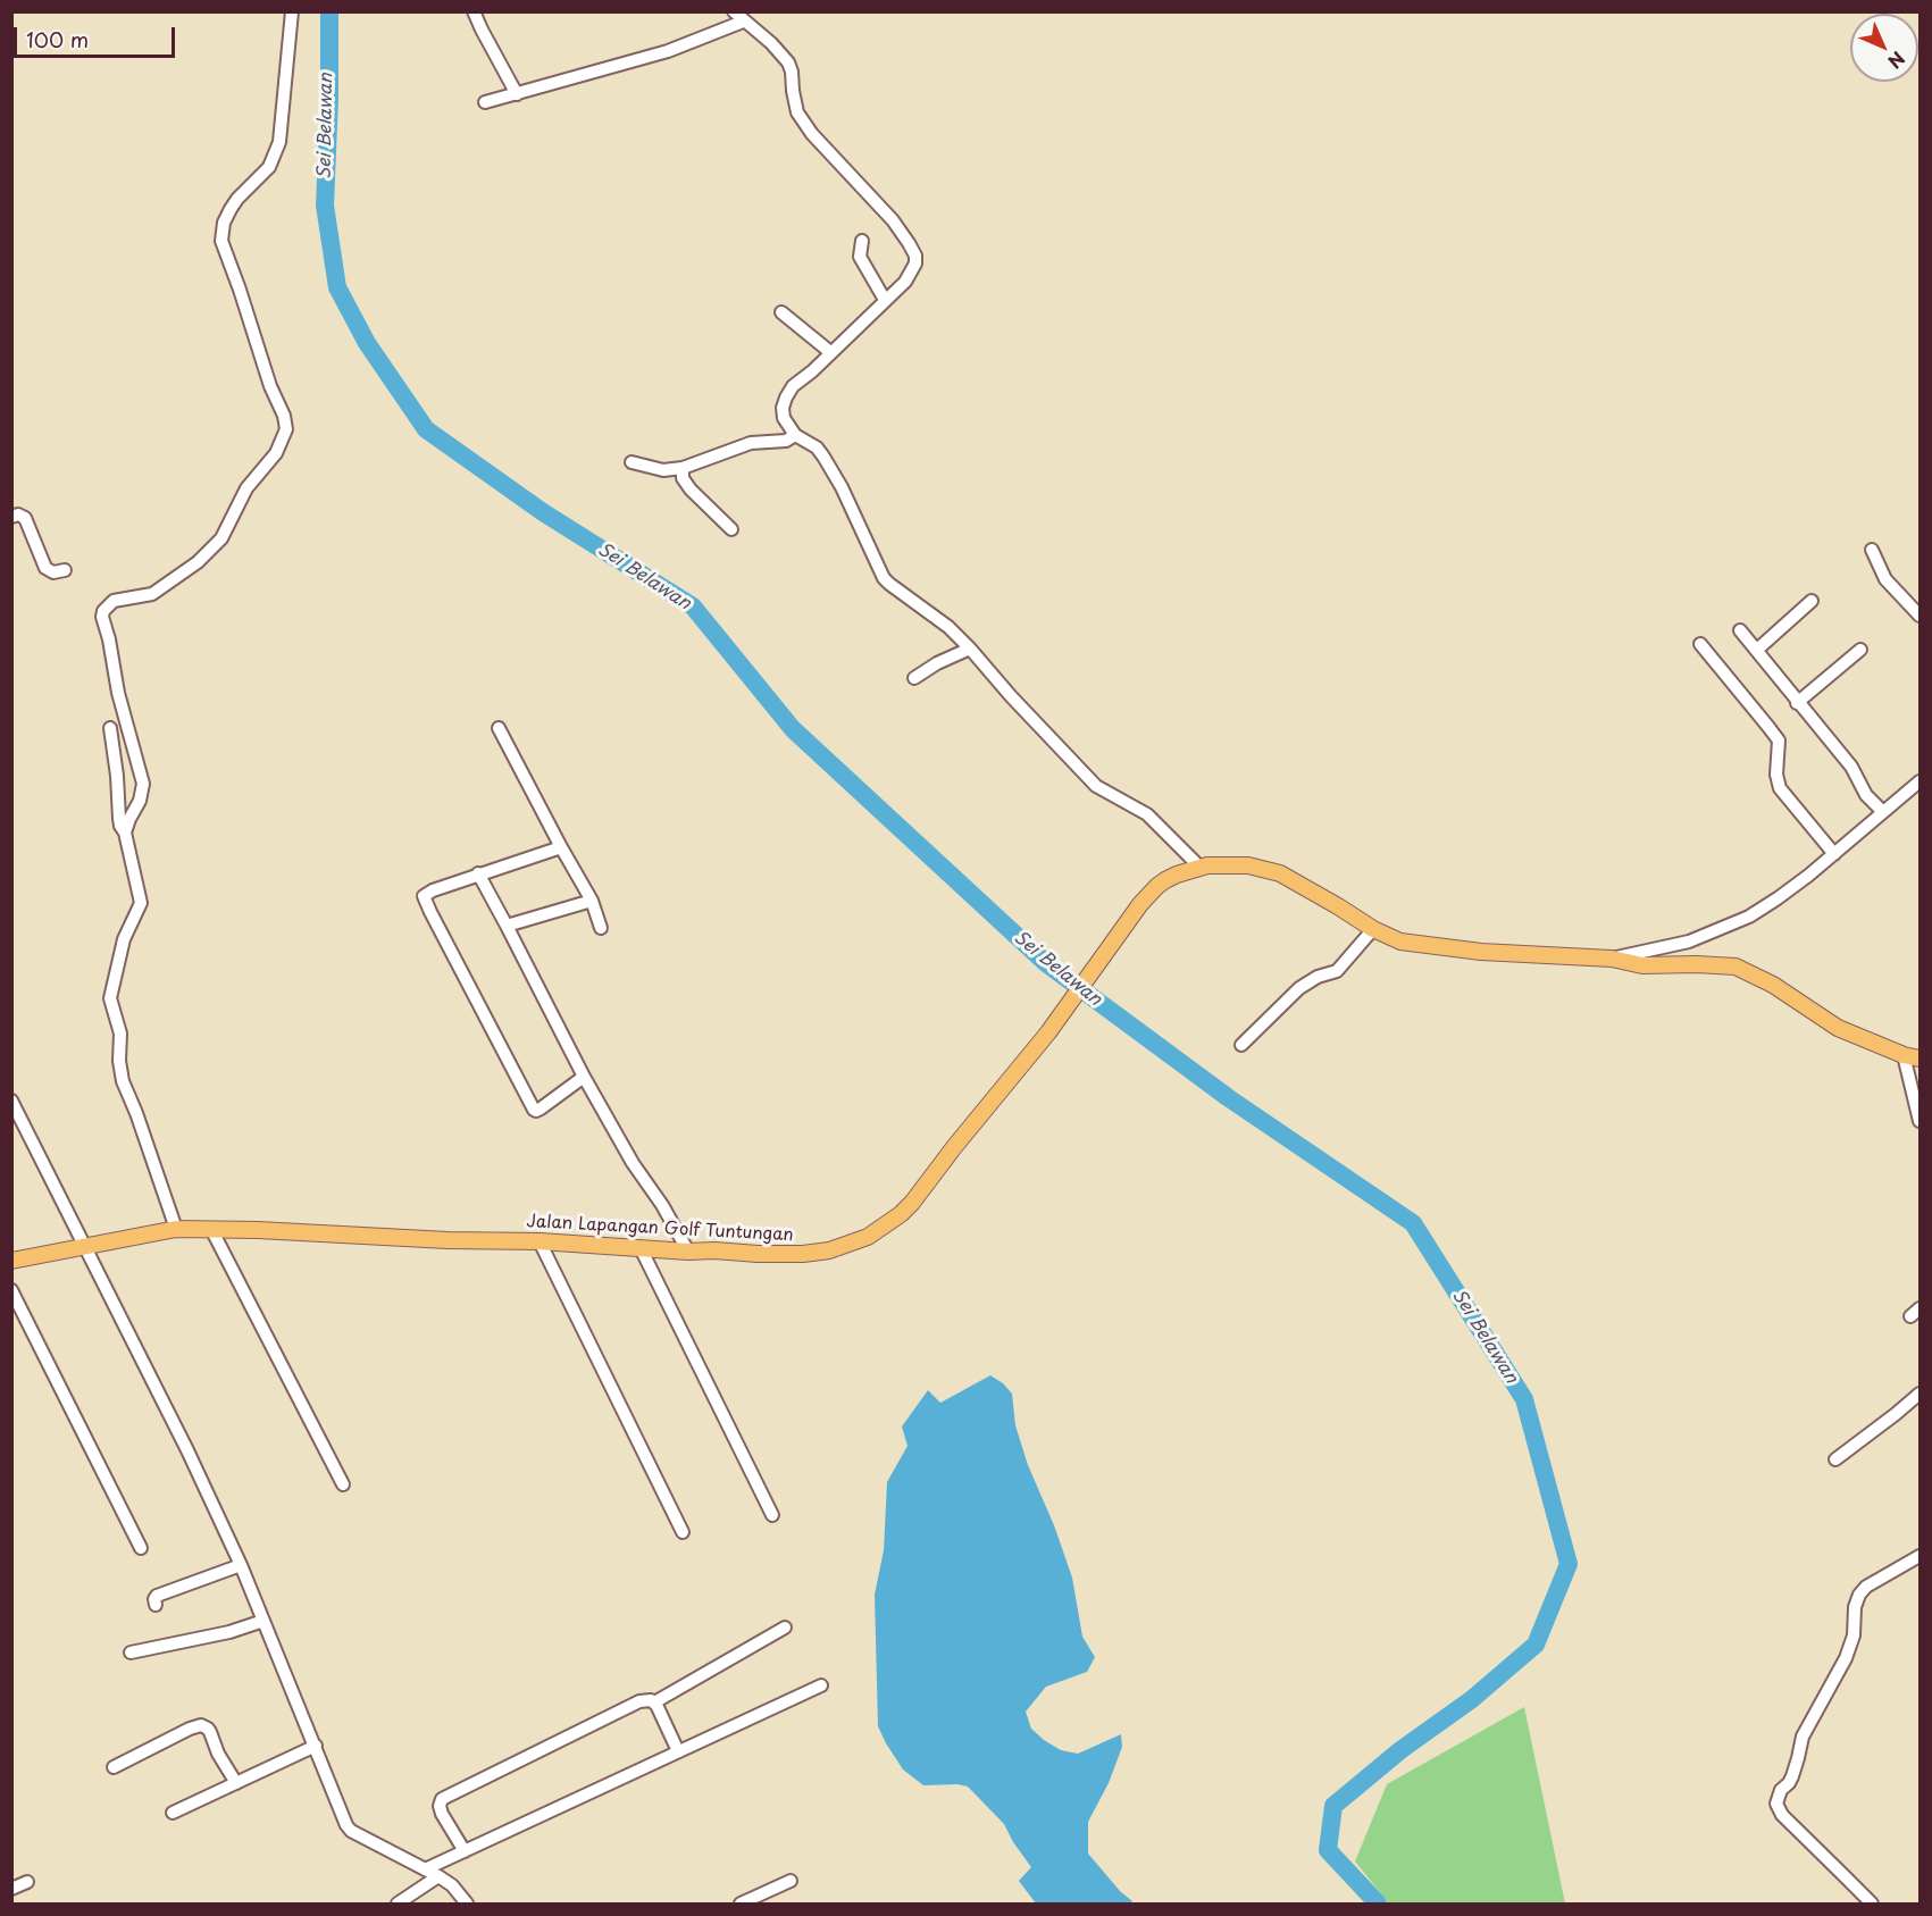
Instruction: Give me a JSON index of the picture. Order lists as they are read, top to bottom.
{
  "streets": {
    "main road": ["Jalan Lapangan Golf Tuntungan"]
  },
  "water": ["Sei Belawan"],
  "scale_bar": "100 m",
  "north": "bottom right"
}
